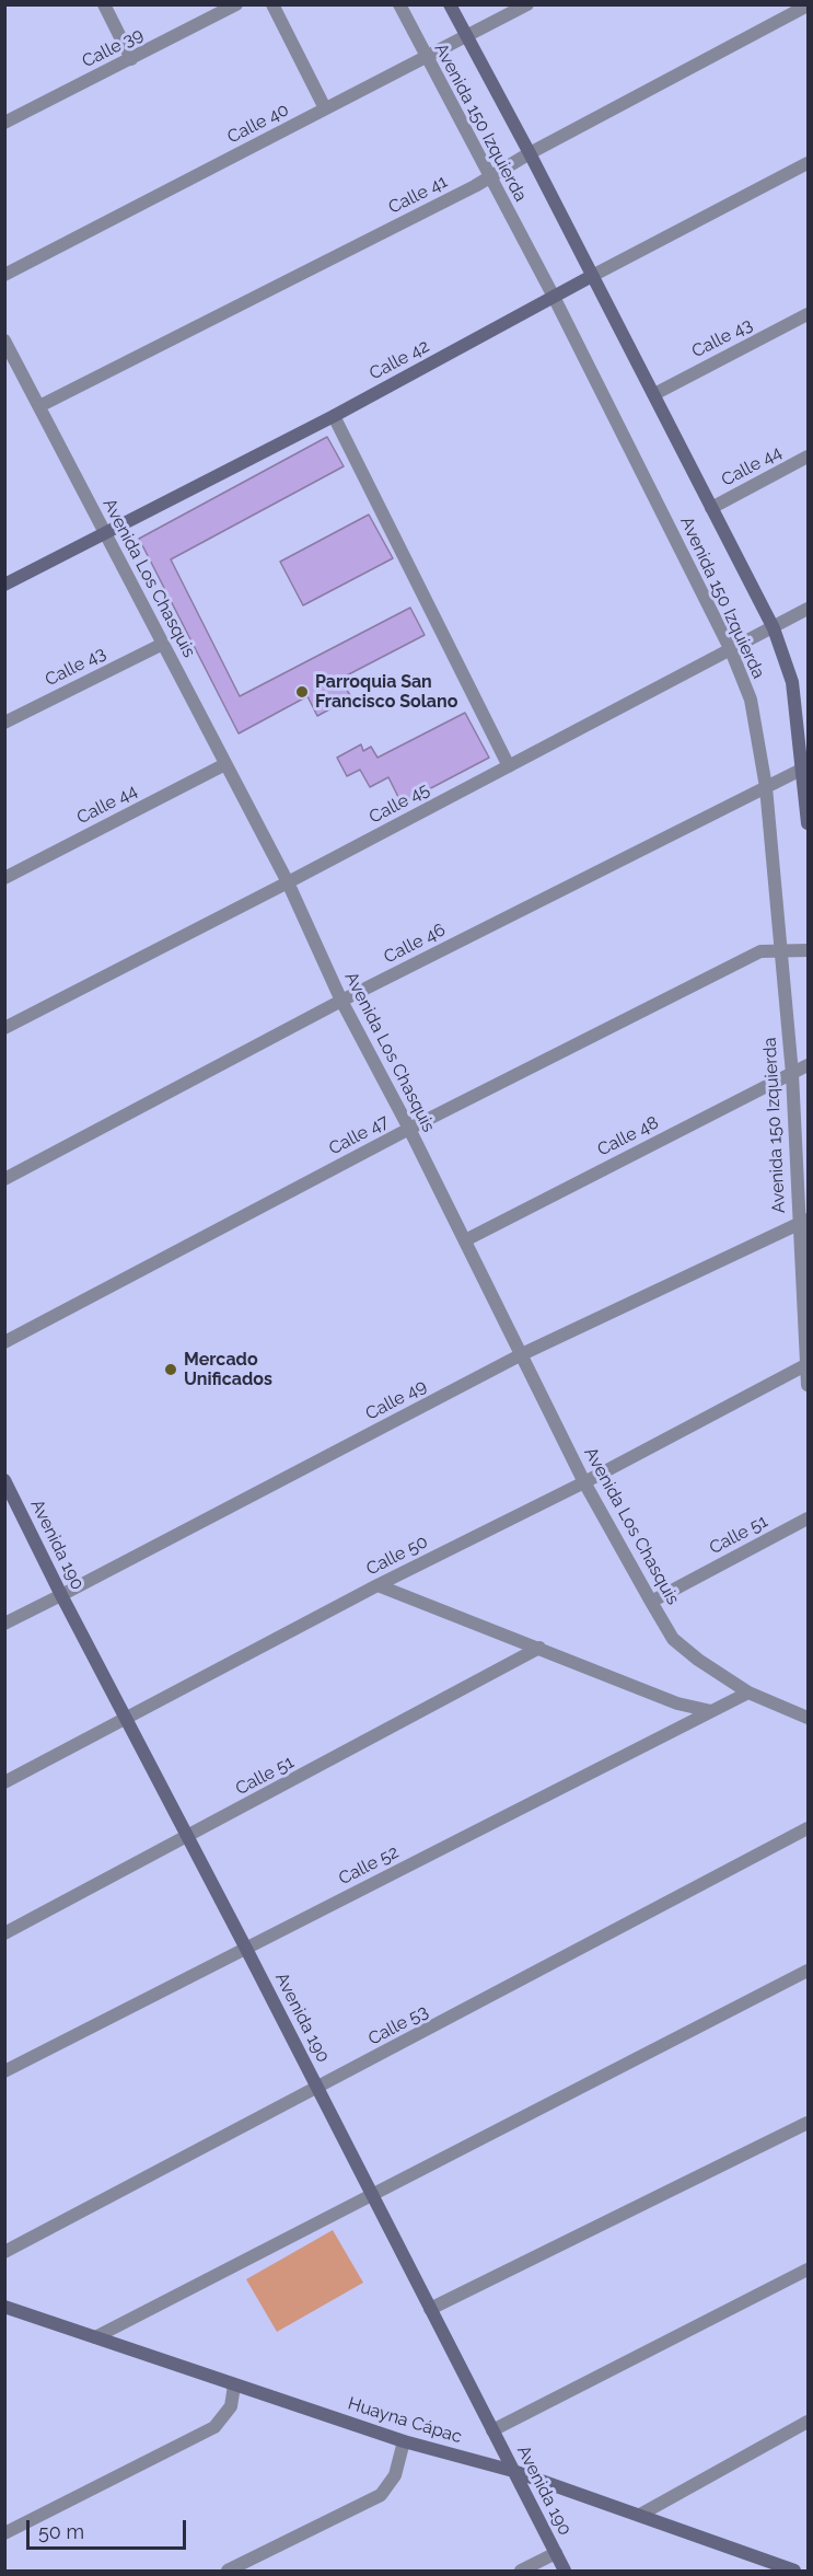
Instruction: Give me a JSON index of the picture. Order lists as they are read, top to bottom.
{
  "streets": {
    "street": [
      "Calle 39",
      "Avenida 150 Izquierda",
      "Calle 40",
      "Calle 41",
      "Calle 43",
      "Calle 42",
      "Calle 44",
      "Avenida Los Chasquis",
      "Calle 45",
      "Calle 46",
      "Calle 47",
      "Calle 48",
      "Calle 49",
      "Calle 51",
      "Avenida 190",
      "Calle 50",
      "Calle 52",
      "Calle 53",
      "Huayna Cápac"
    ]
  },
  "crossings": [
    ["Avenida 150 Izquierda", "Calle 40"],
    ["Avenida 150 Izquierda", "Calle 41"],
    ["Avenida 150 Izquierda", "Calle 43"],
    ["Avenida 150 Izquierda", "Calle 42"],
    ["Avenida 150 Izquierda", "Calle 44"],
    ["Avenida 150 Izquierda", "Calle 45"],
    ["Avenida 150 Izquierda", "Calle 46"],
    ["Avenida 150 Izquierda", "Calle 47"],
    ["Avenida 150 Izquierda", "Calle 48"],
    ["Avenida 150 Izquierda", "Calle 49"],
    ["Avenida 150 Izquierda", "Calle 50"],
    ["Calle 41", "Avenida Los Chasquis"],
    ["Calle 43", "Avenida Los Chasquis"],
    ["Calle 42", "Avenida Los Chasquis"],
    ["Calle 44", "Avenida Los Chasquis"],
    ["Avenida Los Chasquis", "Calle 45"],
    ["Avenida Los Chasquis", "Calle 46"],
    ["Avenida Los Chasquis", "Calle 47"],
    ["Avenida Los Chasquis", "Calle 48"],
    ["Avenida Los Chasquis", "Calle 49"],
    ["Avenida Los Chasquis", "Calle 51"],
    ["Avenida Los Chasquis", "Calle 50"],
    ["Avenida Los Chasquis", "Calle 52"],
    ["Calle 49", "Avenida 190"],
    ["Calle 51", "Avenida 190"],
    ["Avenida 190", "Calle 50"],
    ["Avenida 190", "Calle 52"],
    ["Avenida 190", "Calle 53"],
    ["Avenida 190", "Huayna Cápac"]
  ],
  "places": ["Parroquia San Francisco Solano", "Mercado Unificados"],
  "scale_bar": "50 m"
}
